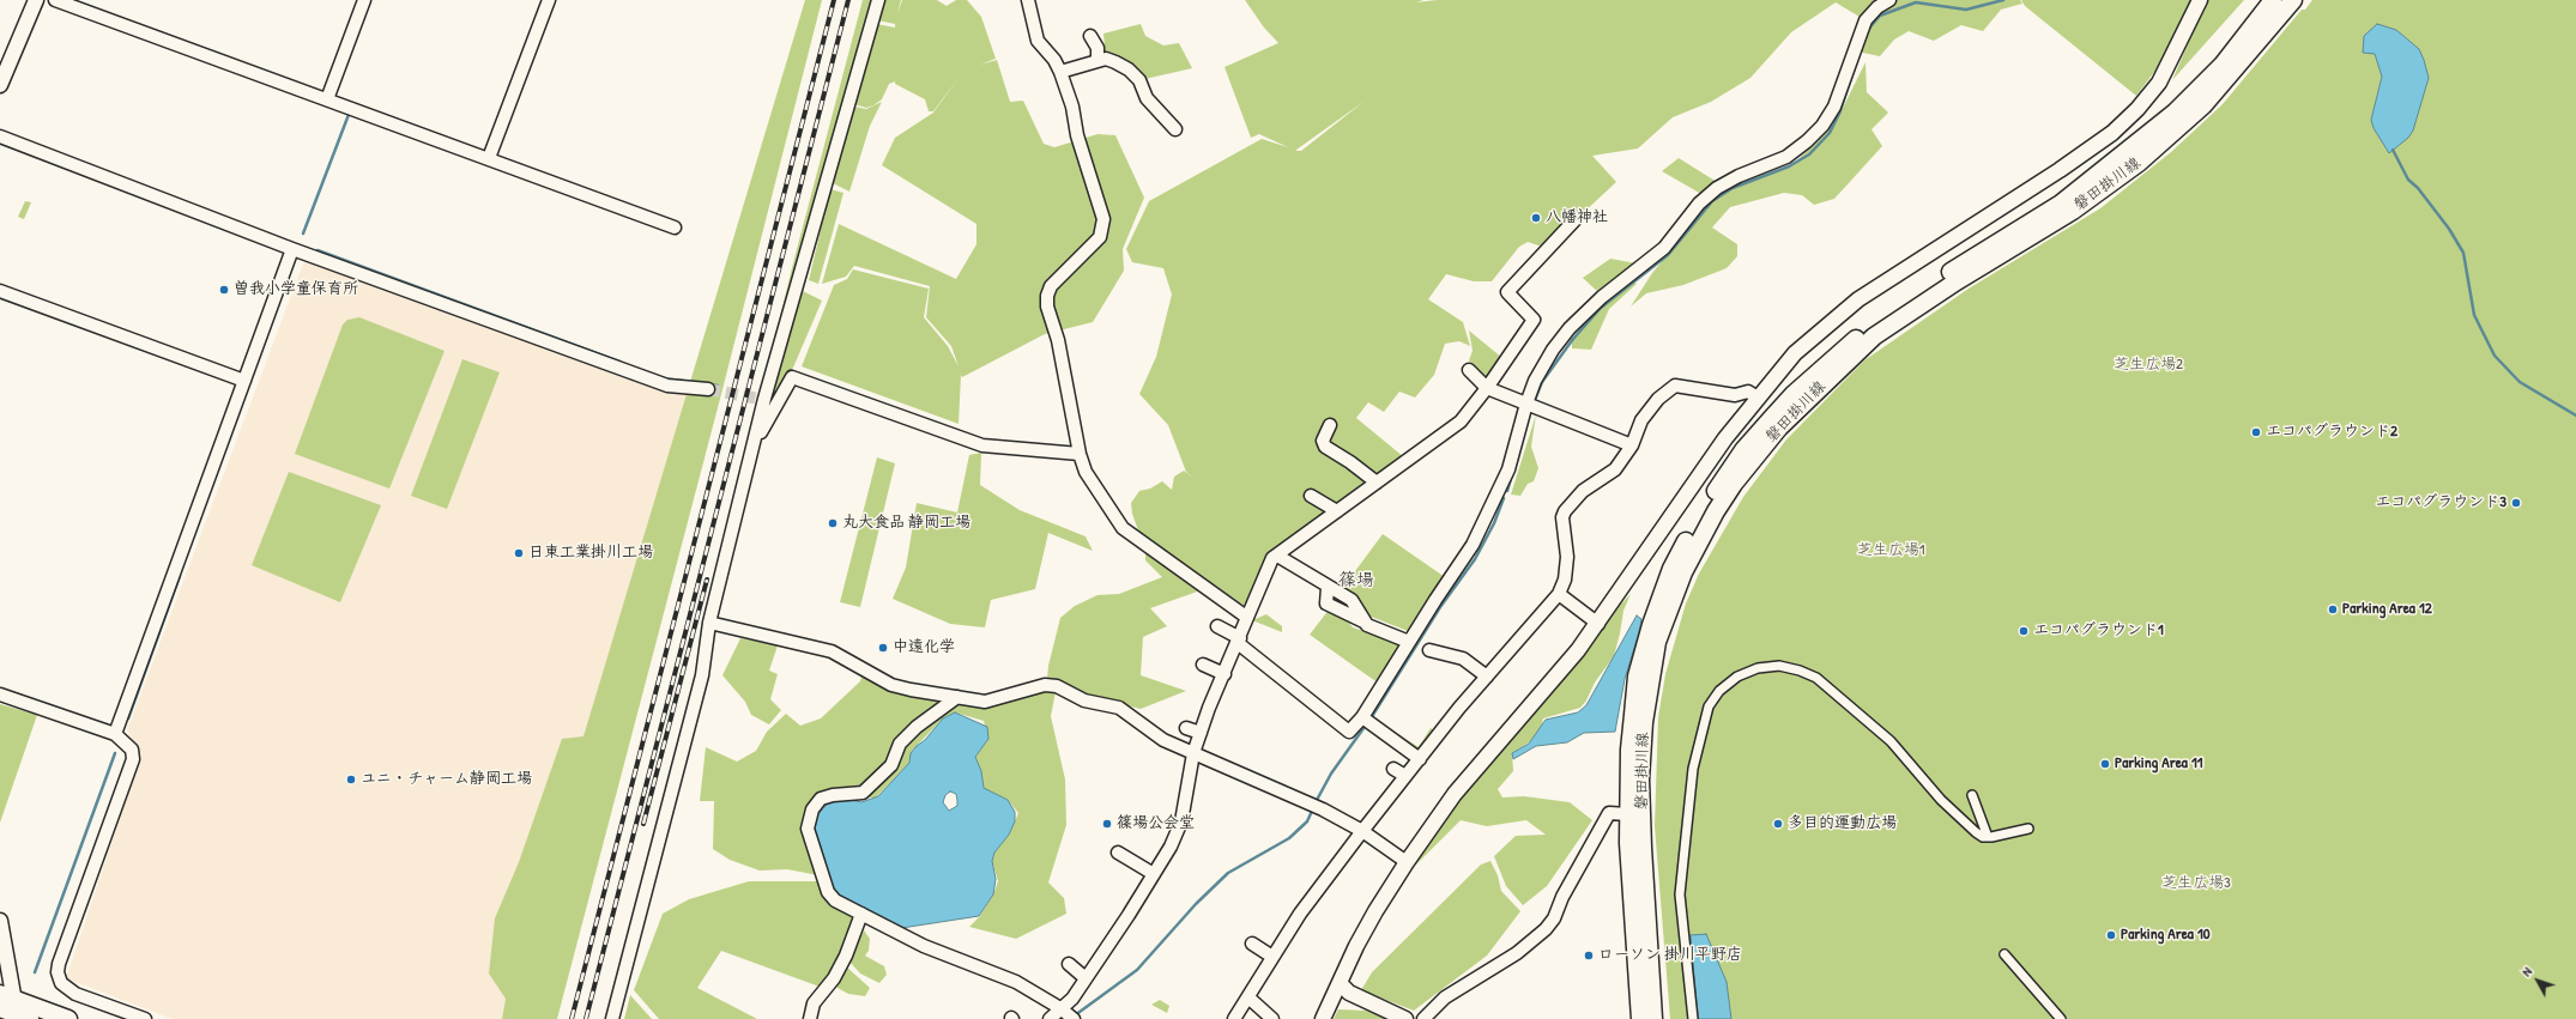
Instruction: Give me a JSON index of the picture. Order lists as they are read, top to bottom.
{
  "streets": {
    "main road": ["磐田掛川線"]
  },
  "districts": ["篠場"],
  "parks": ["芝生広場2", "芝生広場1", "芝生広場3"],
  "places": [
    "八幡神社",
    "曽我小学童保育所",
    "エコパグラウンド2",
    "エコパグラウンド3",
    "丸大食品 静岡工場",
    "日東工業掛川工場",
    "Parking Area 12",
    "エコパグラウンド1",
    "中遠化学",
    "Parking Area 11",
    "ユニ・チャーム静岡工場",
    "篠場公会堂",
    "多目的運動広場",
    "Parking Area 10",
    "ローソン 掛川平野店"
  ],
  "north": "top left"
}
